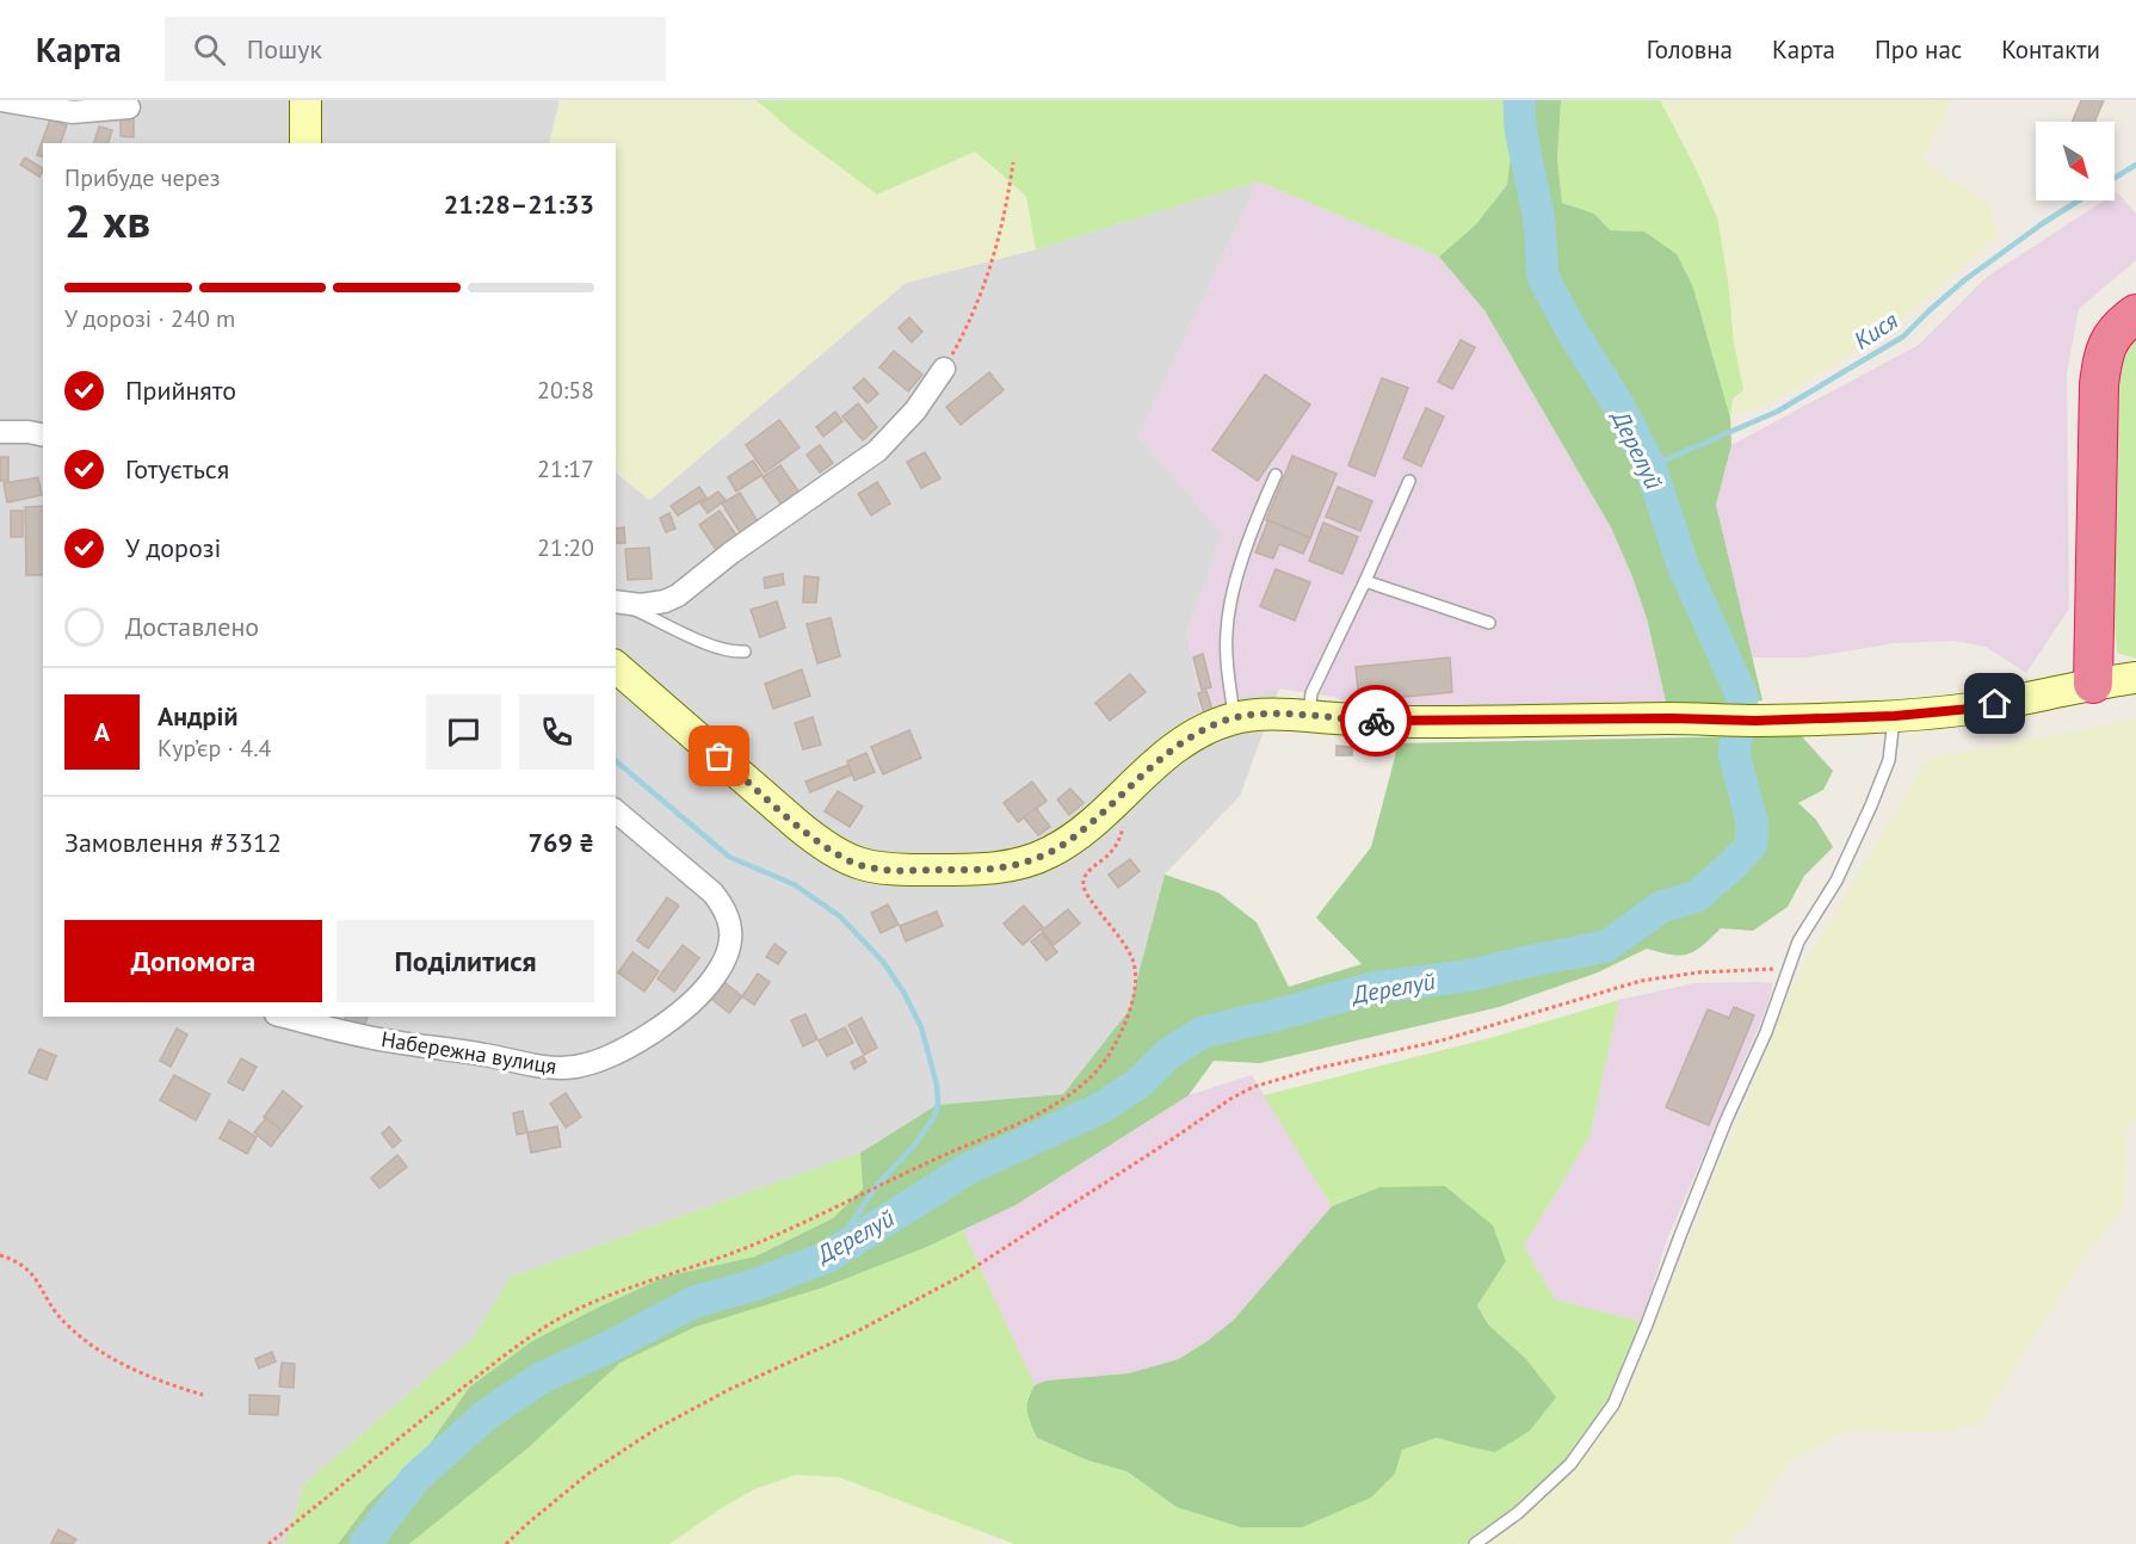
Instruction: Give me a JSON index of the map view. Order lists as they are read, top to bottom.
{
  "streets": {
    "street": ["Набережна вулиця"]
  },
  "water": ["Кися", "Дерелуй"],
  "north": "bottom right",
  "page": {
    "header": "Карта",
    "search": "Пошук",
    "nav": [
      "Головна",
      "Карта",
      "Про нас",
      "Контакти"
    ],
    "heading": ["2 хв", "Прибуде через", "21:28–21:33"],
    "panel": [
      "Андрій",
      "Кур’єр · 4.4",
      "Замовлення #3312",
      "769 ₴"
    ],
    "bar": "У дорозі · 240 m",
    "list": [
      ["Прийнято", "20:58"],
      ["Готується", "21:17"],
      ["У дорозі", "21:20"],
      "Доставлено"
    ],
    "round": "А",
    "buttons": ["Допомога", "Поділитися"]
  }
}
